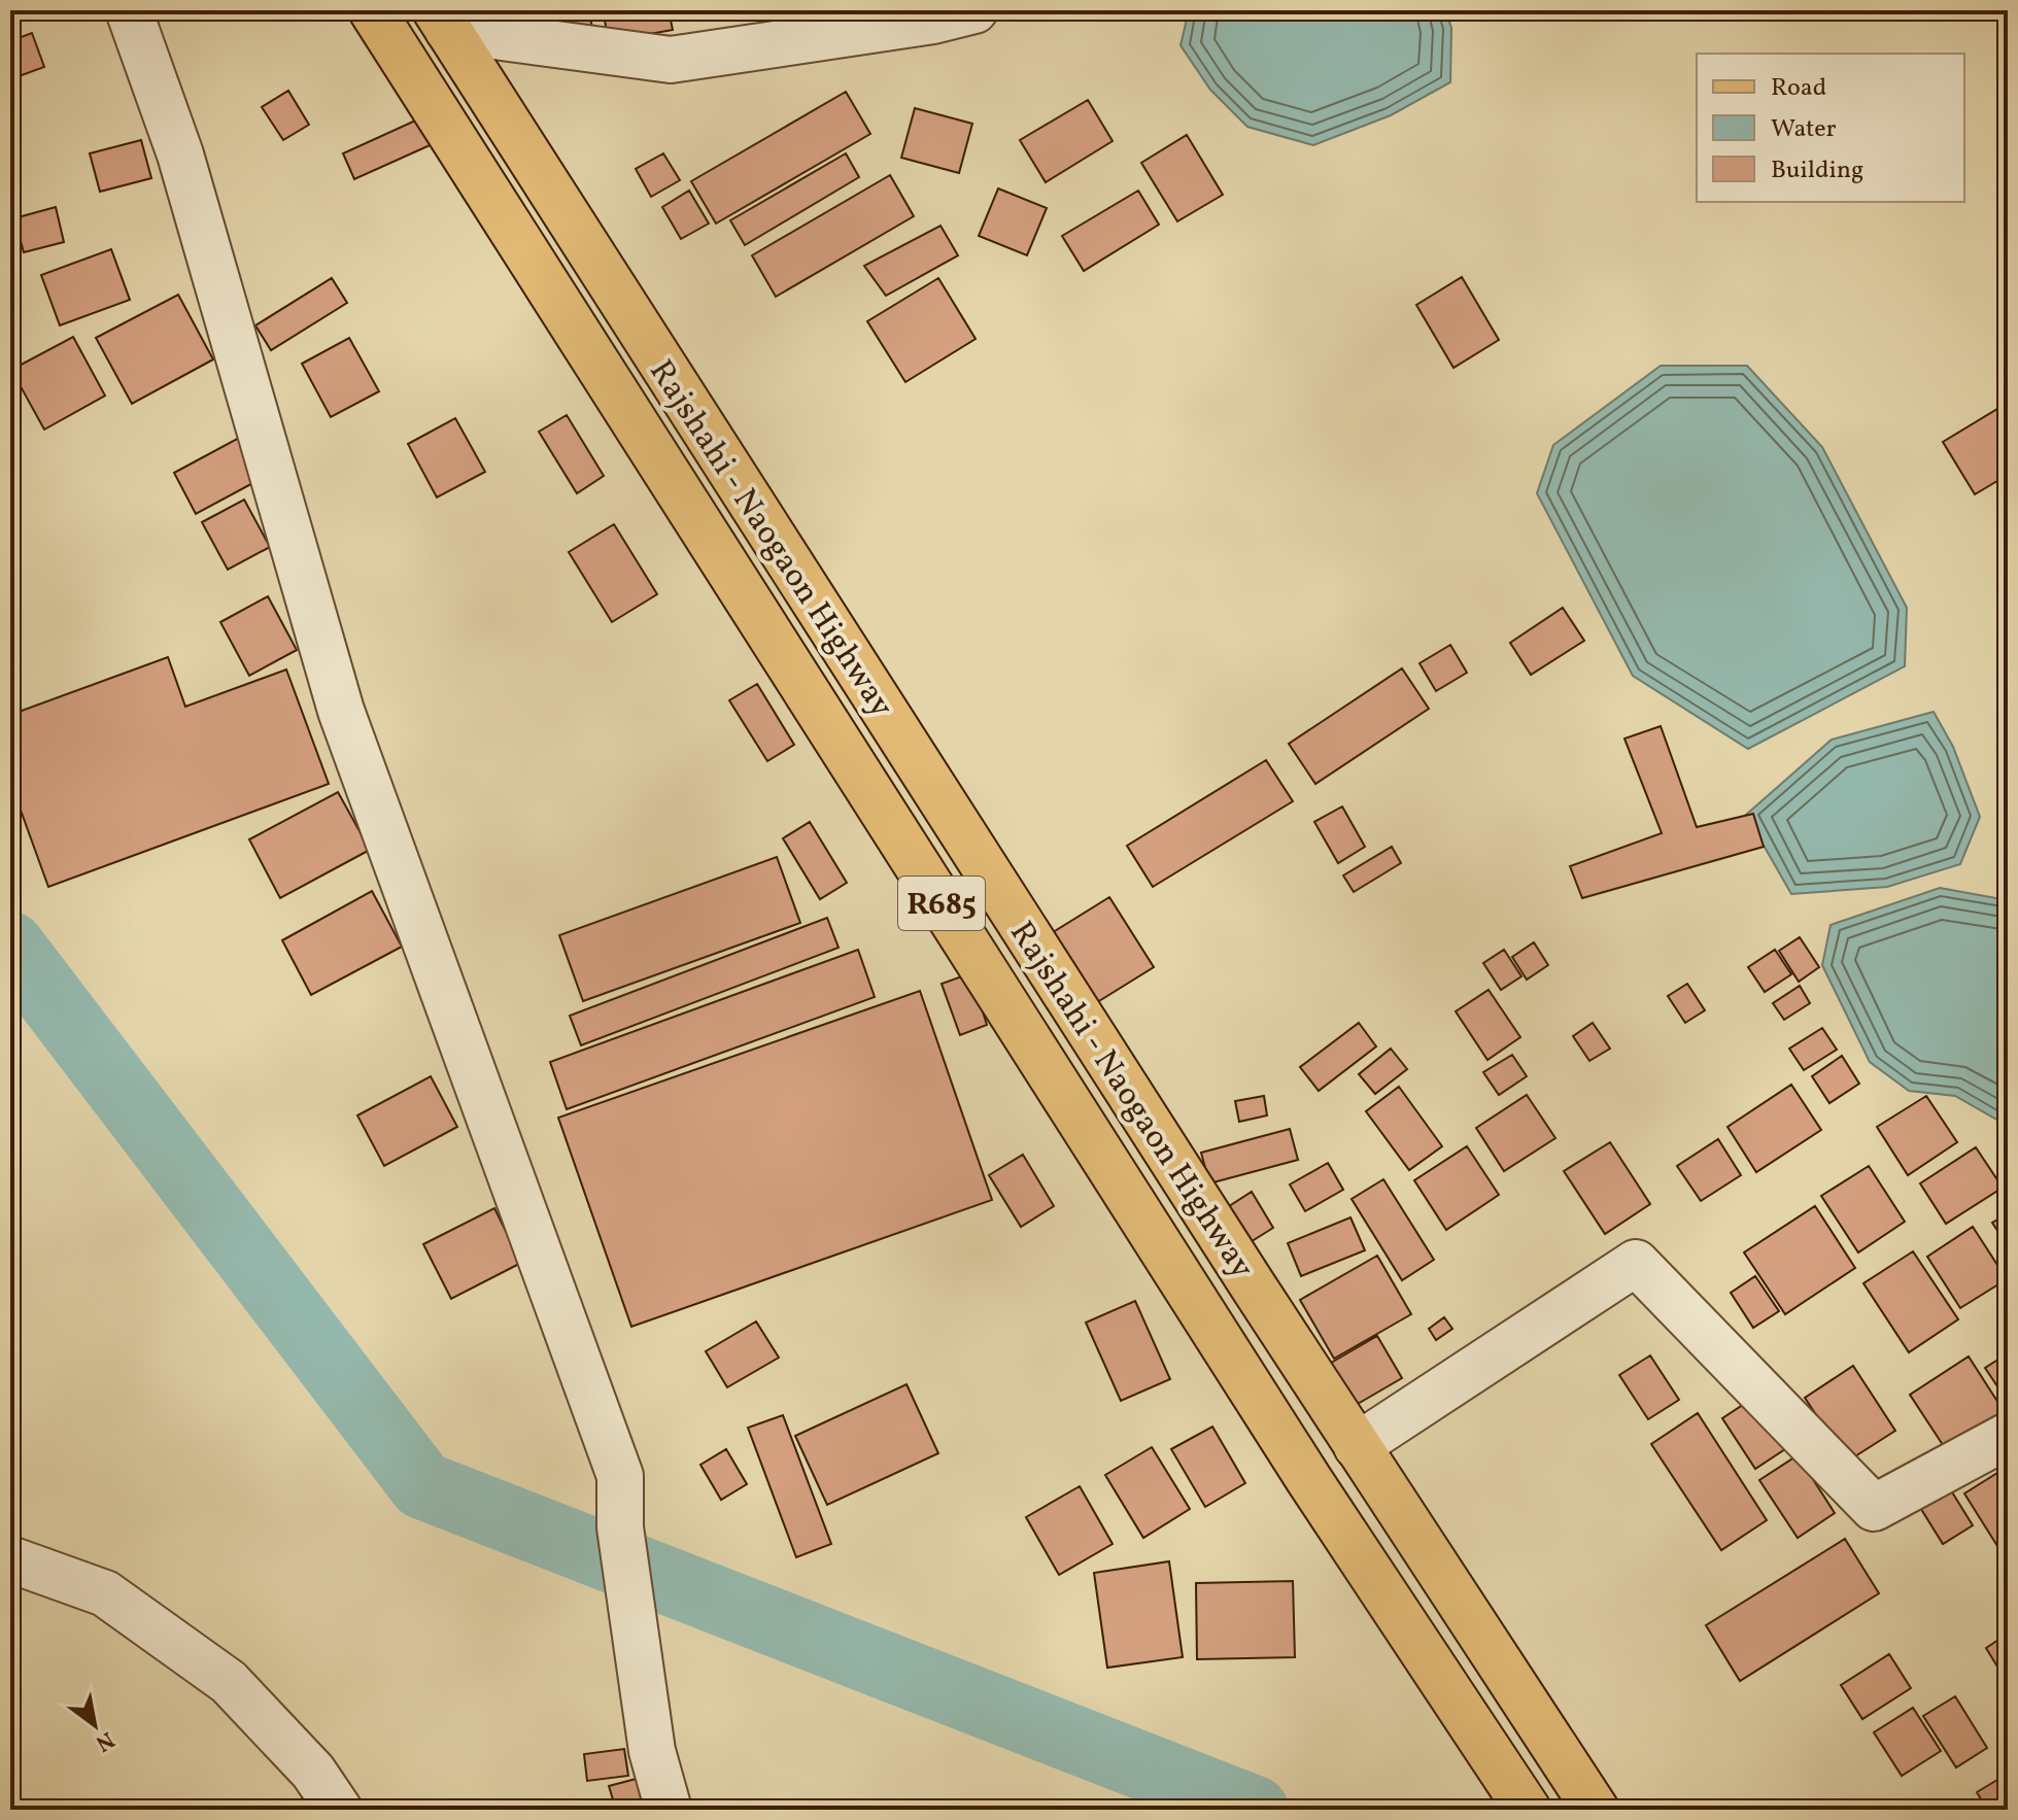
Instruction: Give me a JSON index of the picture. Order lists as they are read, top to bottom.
{
  "streets": {
    "main road": ["Rajshahi - Naogaon Highway", "R685"]
  },
  "legend": ["Road", "Water", "Building"],
  "north": "bottom right"
}
